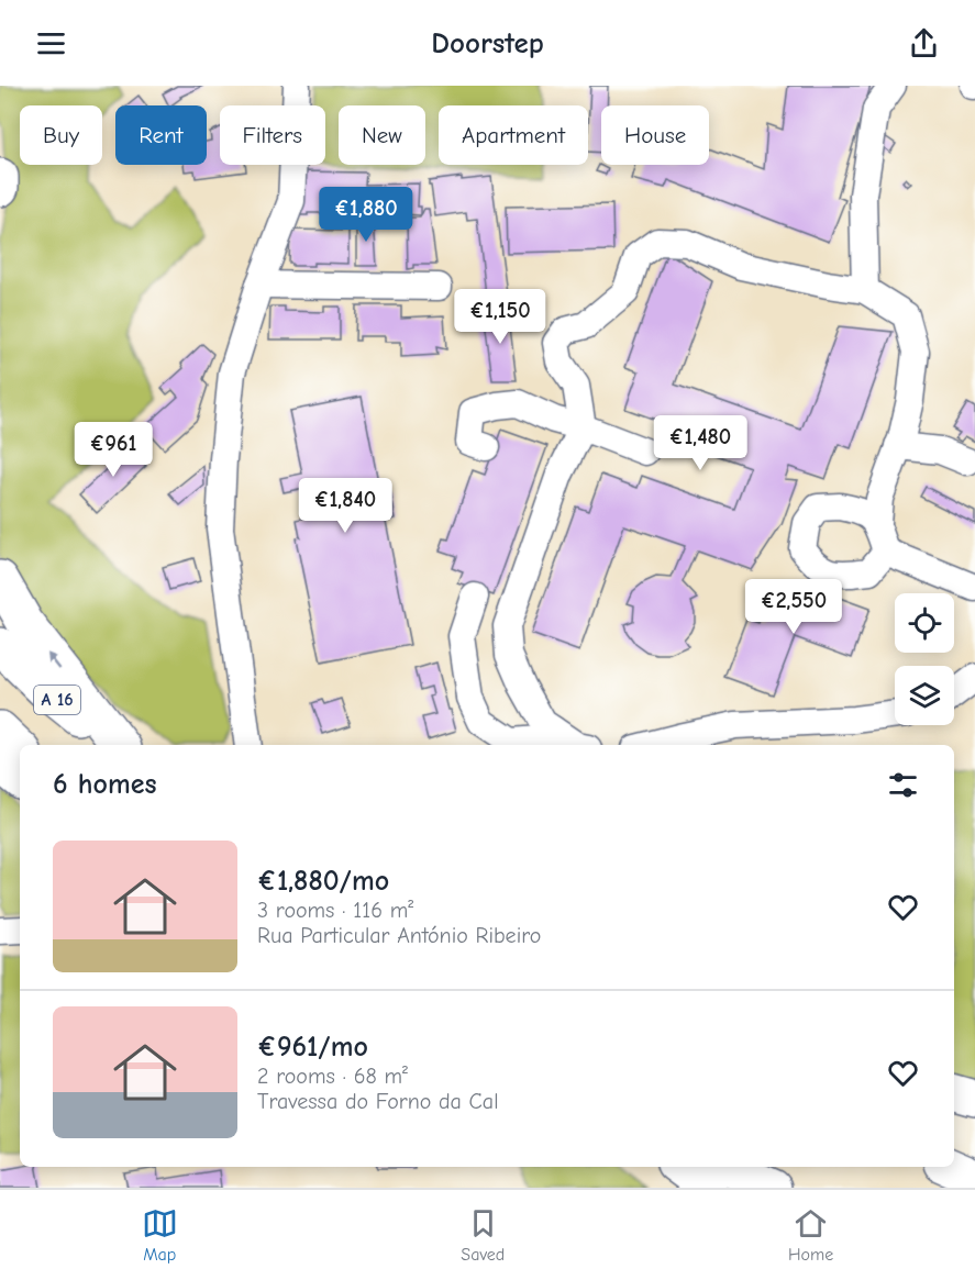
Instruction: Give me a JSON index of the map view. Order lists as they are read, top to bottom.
{
  "streets": {
    "highway": ["A 16"]
  },
  "page": {
    "header": "Doorstep",
    "chip": [
      "Buy",
      "Rent",
      "Filters",
      "New",
      "Apartment",
      "House"
    ],
    "price": [
      "€1,880",
      "€1,150",
      "€1,480",
      "€961",
      "€1,840",
      "€2,550"
    ],
    "heading": "6 homes",
    "list": [
      {
        "name": "€1,880/mo",
        "note": "3 rooms · 116 m² · Rua Particular António Ribeiro"
      },
      {
        "name": "€961/mo",
        "note": "2 rooms · 68 m² · Travessa do Forno da Cal"
      }
    ],
    "tabs": ["Map", "Saved", "Home"]
  }
}
